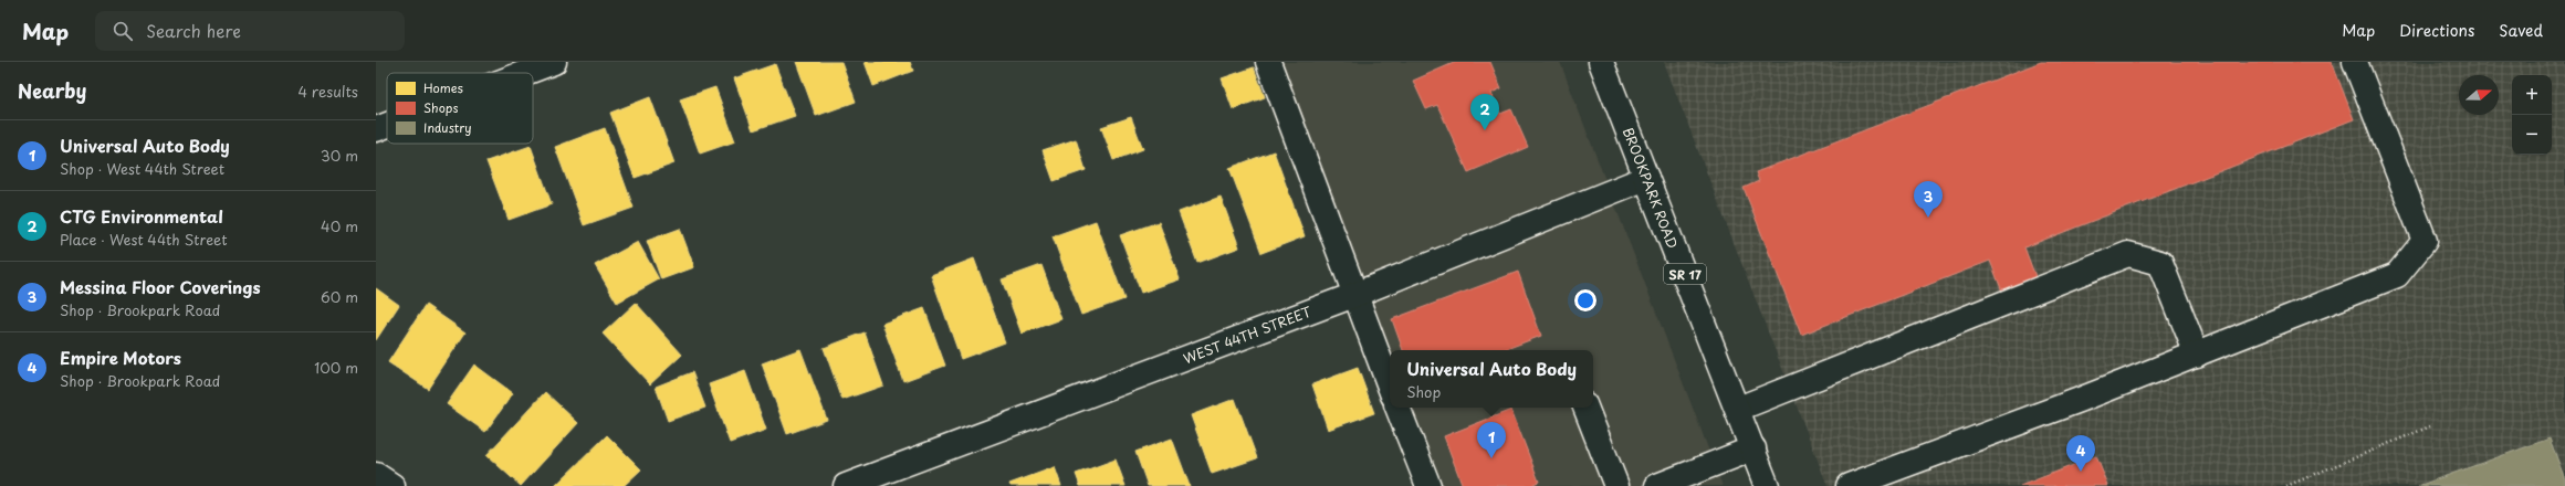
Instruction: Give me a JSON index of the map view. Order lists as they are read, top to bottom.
{
  "streets": {
    "street": ["BROOKPARK ROAD", "SR 17", "WEST 44TH STREET"]
  },
  "crossings": [
    ["BROOKPARK ROAD", "WEST 44TH STREET"]
  ],
  "legend": ["Homes", "Shops", "Industry"],
  "north": "right",
  "page": {
    "header": "Map",
    "search": "Search here",
    "nav": ["Map", "Directions", "Saved"],
    "heading": ["Nearby", "4 results"],
    "map_buttons": ["+", "−"],
    "pins": [
      "2",
      "3",
      "1",
      "4"
    ],
    "list": [
      {
        "mark": "1",
        "name": "Universal Auto Body",
        "note": "Shop · West 44th Street",
        "value": "30 m"
      },
      {
        "mark": "2",
        "name": "CTG Environmental",
        "note": "Place · West 44th Street",
        "value": "40 m"
      },
      {
        "mark": "3",
        "name": "Messina Floor Coverings",
        "note": "Shop · Brookpark Road",
        "value": "60 m"
      },
      {
        "mark": "4",
        "name": "Empire Motors",
        "note": "Shop · Brookpark Road",
        "value": "100 m"
      }
    ],
    "popup": ["Universal Auto Body", "Shop"]
  }
}
